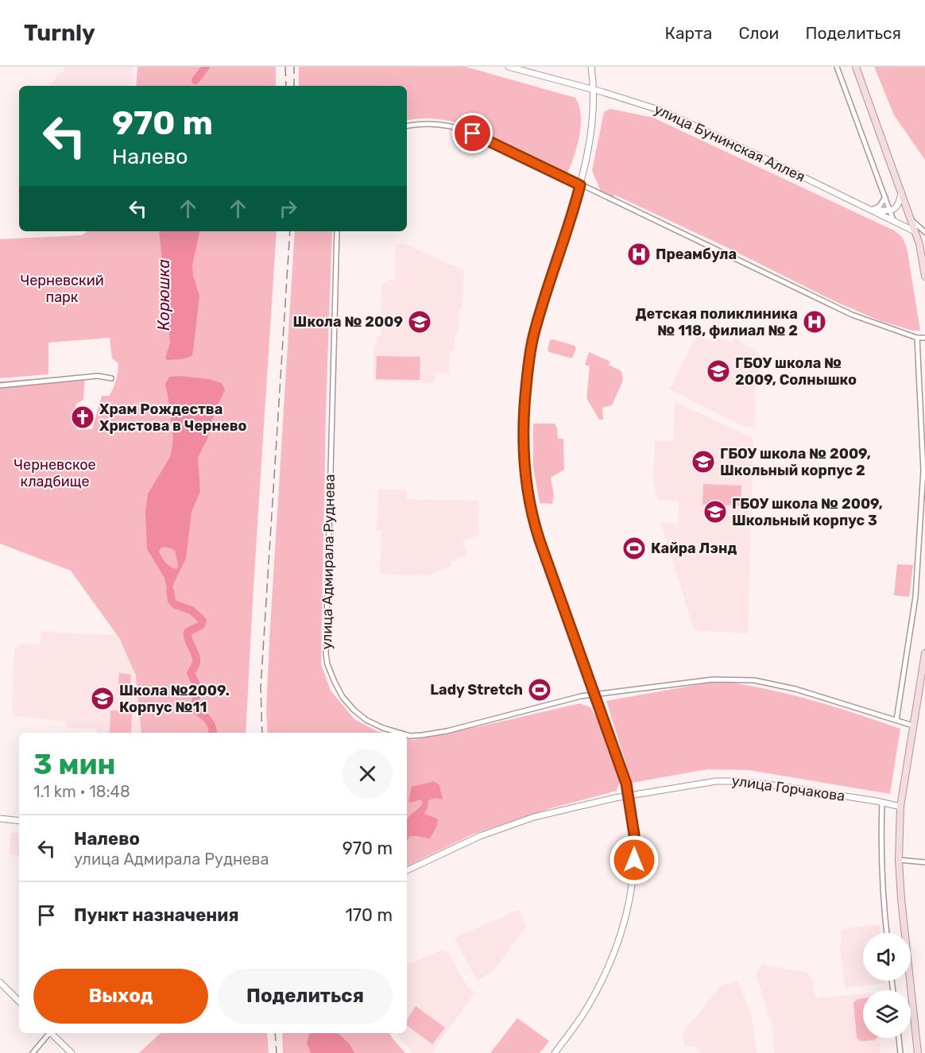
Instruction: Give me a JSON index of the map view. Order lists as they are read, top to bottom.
{
  "streets": {
    "street": ["улица Бунинская Аллея", "улица Адмирала Руднева", "улица Горчакова"]
  },
  "water": ["Корюшка"],
  "parks": ["Черневский парк", "Черневское кладбище"],
  "places": {
    "hospital": ["Преамбула", "Детская поликлиника № 118, филиал № 2"],
    "school or university": [
      "Школа № 2009",
      "ГБОУ школа № 2009, Солнышко",
      "ГБОУ школа № 2009, Школьный корпус 2",
      "ГБОУ школа № 2009, Школьный корпус 3",
      "Школа №2009. Корпус №11"
    ],
    "church": ["Храм Рождества Христова в Чернево"],
    "sports": ["Кайра Лэнд", "Lady Stretch"]
  },
  "page": {
    "header": "Turnly",
    "nav": ["Карта", "Слои", "Поделиться"],
    "turn": ["970 m", "Налево"],
    "heading": ["3 мин", "1.1 km · 18:48"],
    "list": [
      {
        "name": "Налево",
        "note": "улица Адмирала Руднева",
        "value": "970 m"
      },
      {
        "name": "Пункт назначения",
        "value": "170 m"
      }
    ],
    "buttons": ["Выход", "Поделиться"]
  }
}
